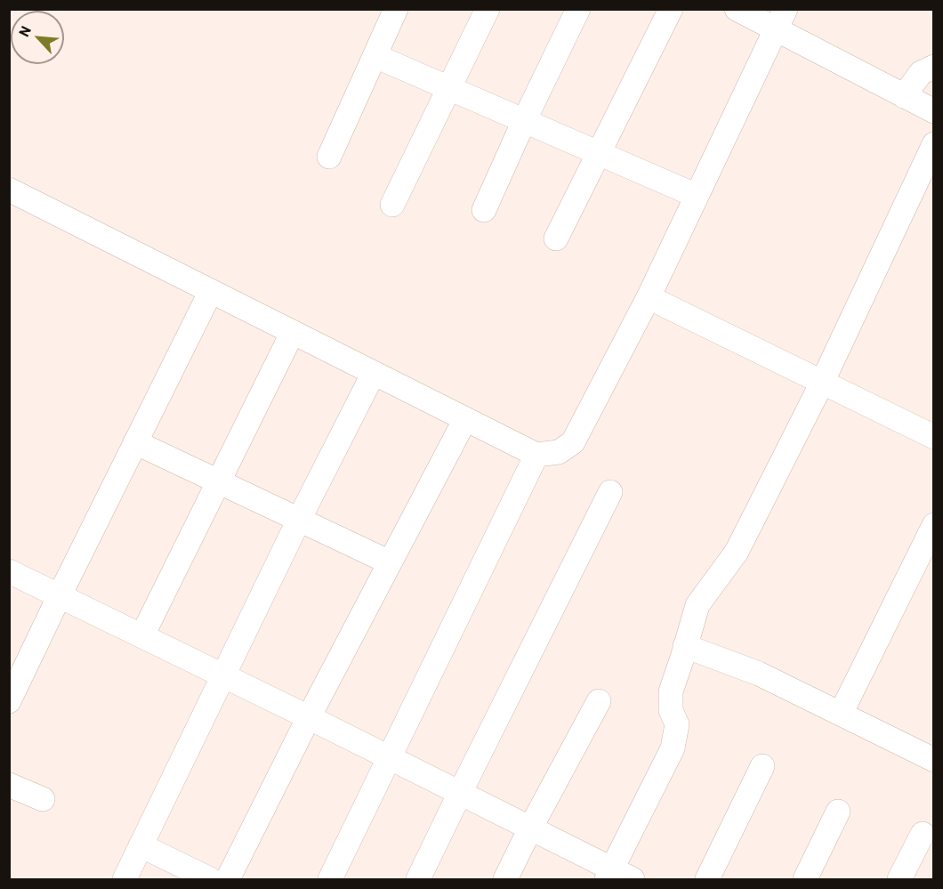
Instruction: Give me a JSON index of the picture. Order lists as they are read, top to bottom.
{
  "north": "top left"
}
